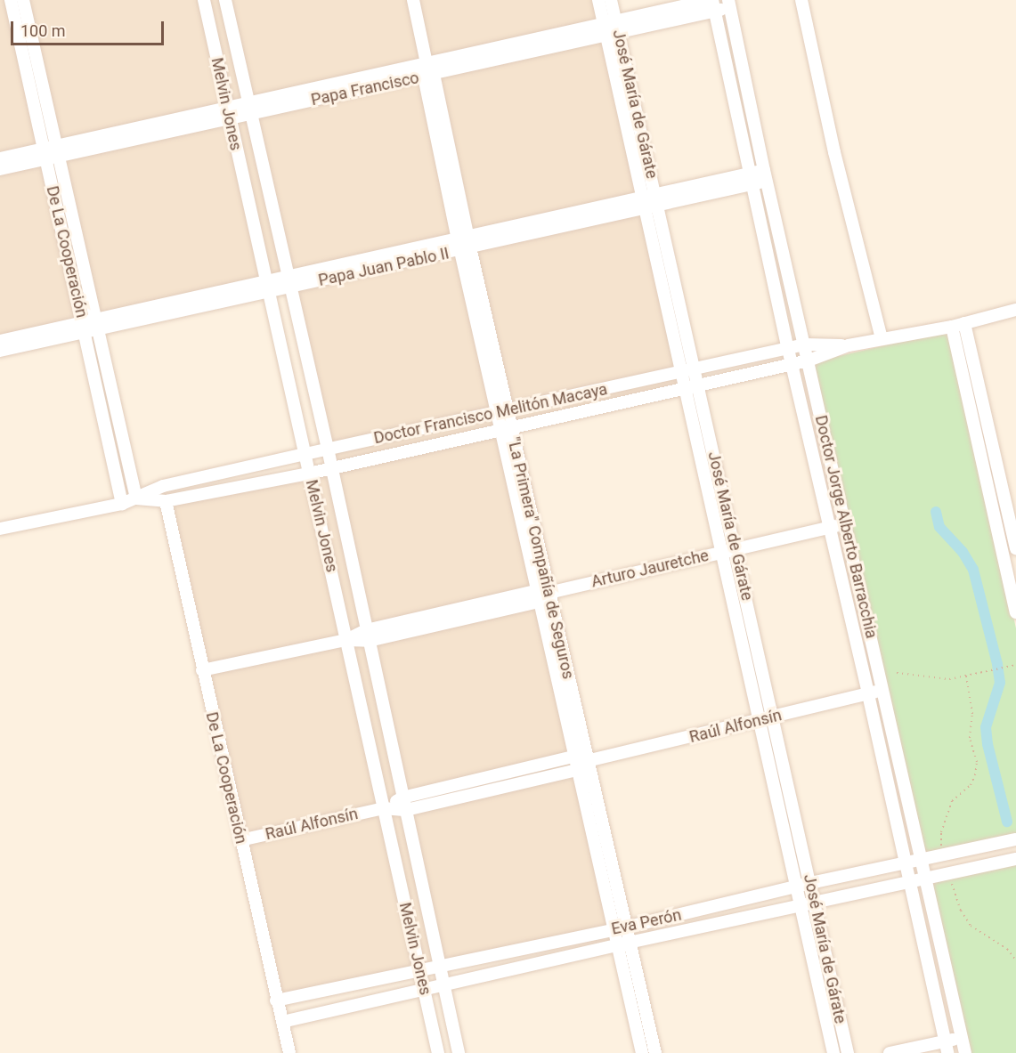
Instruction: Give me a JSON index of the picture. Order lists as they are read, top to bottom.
{
  "streets": {
    "street": [
      "Papa Francisco",
      "Melvin Jones",
      "José María de Gárate",
      "De La Cooperación",
      "Papa Juan Pablo II",
      "Doctor Francisco Melitón Macaya",
      "Doctor Jorge Alberto Barracchia",
      "\"La Primera\" Compañía de Seguros",
      "Arturo Jauretche",
      "Raúl Alfonsín",
      "Eva Perón"
    ]
  },
  "crossings": [
    ["Papa Francisco", "Melvin Jones"],
    ["Papa Francisco", "José María de Gárate"],
    ["Papa Francisco", "De La Cooperación"],
    ["Papa Francisco", "Doctor Jorge Alberto Barracchia"],
    ["Papa Francisco", "\"La Primera\" Compañía de Seguros"],
    ["Melvin Jones", "Papa Juan Pablo II"],
    ["Melvin Jones", "Doctor Francisco Melitón Macaya"],
    ["Melvin Jones", "Arturo Jauretche"],
    ["Melvin Jones", "Raúl Alfonsín"],
    ["Melvin Jones", "Eva Perón"],
    ["José María de Gárate", "Papa Juan Pablo II"],
    ["José María de Gárate", "Doctor Francisco Melitón Macaya"],
    ["José María de Gárate", "Arturo Jauretche"],
    ["José María de Gárate", "Raúl Alfonsín"],
    ["José María de Gárate", "Eva Perón"],
    ["De La Cooperación", "Papa Juan Pablo II"],
    ["De La Cooperación", "Doctor Francisco Melitón Macaya"],
    ["De La Cooperación", "Arturo Jauretche"],
    ["De La Cooperación", "Raúl Alfonsín"],
    ["De La Cooperación", "Eva Perón"],
    ["Papa Juan Pablo II", "Doctor Jorge Alberto Barracchia"],
    ["Papa Juan Pablo II", "\"La Primera\" Compañía de Seguros"],
    ["Doctor Francisco Melitón Macaya", "Doctor Jorge Alberto Barracchia"],
    ["Doctor Francisco Melitón Macaya", "\"La Primera\" Compañía de Seguros"],
    ["Doctor Jorge Alberto Barracchia", "Arturo Jauretche"],
    ["Doctor Jorge Alberto Barracchia", "Raúl Alfonsín"],
    ["Doctor Jorge Alberto Barracchia", "Eva Perón"],
    ["\"La Primera\" Compañía de Seguros", "Arturo Jauretche"],
    ["\"La Primera\" Compañía de Seguros", "Raúl Alfonsín"],
    ["\"La Primera\" Compañía de Seguros", "Eva Perón"]
  ],
  "scale_bar": "100 m"
}
